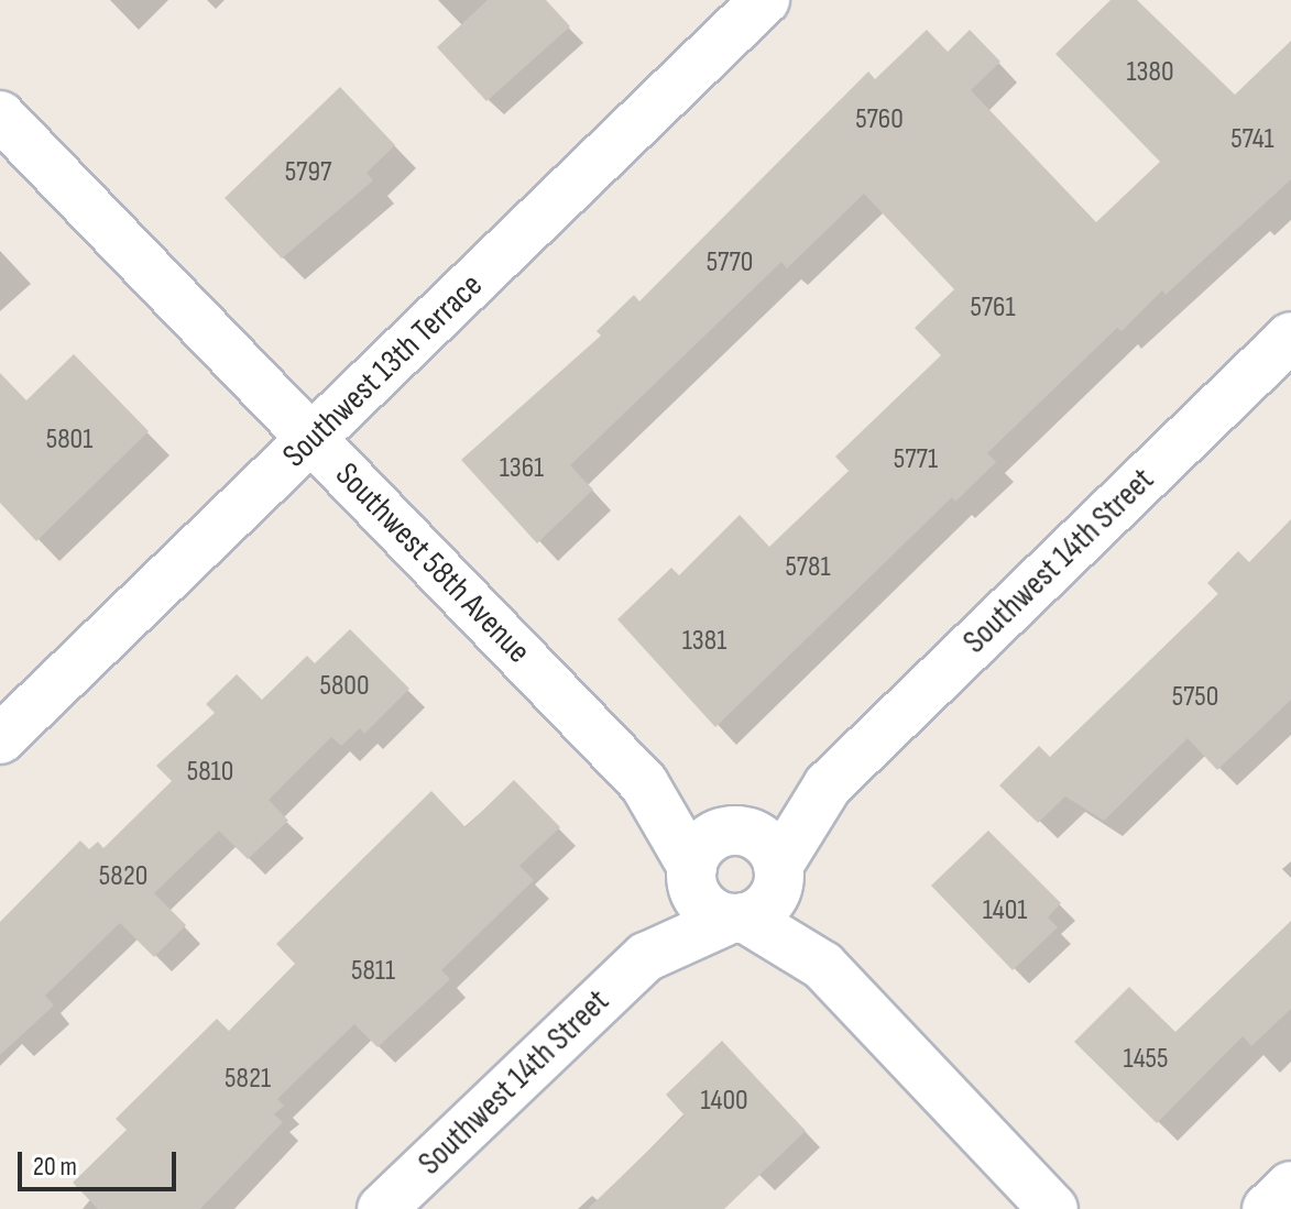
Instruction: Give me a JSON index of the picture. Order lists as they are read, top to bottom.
{
  "streets": {
    "street": ["Southwest 13th Terrace", "Southwest 14th Street", "Southwest 58th Avenue"]
  },
  "crossings": [
    ["Southwest 13th Terrace", "Southwest 58th Avenue"],
    ["Southwest 14th Street", "Southwest 58th Avenue"]
  ],
  "house_numbers": [
    "1380",
    "5760",
    "5741",
    "5797",
    "5770",
    "5761",
    "5801",
    "5771",
    "1361",
    "5781",
    "1381",
    "5800",
    "5750",
    "5810",
    "5820",
    "1401",
    "5811",
    "1455",
    "5821",
    "1400"
  ],
  "scale_bar": "20 m"
}
